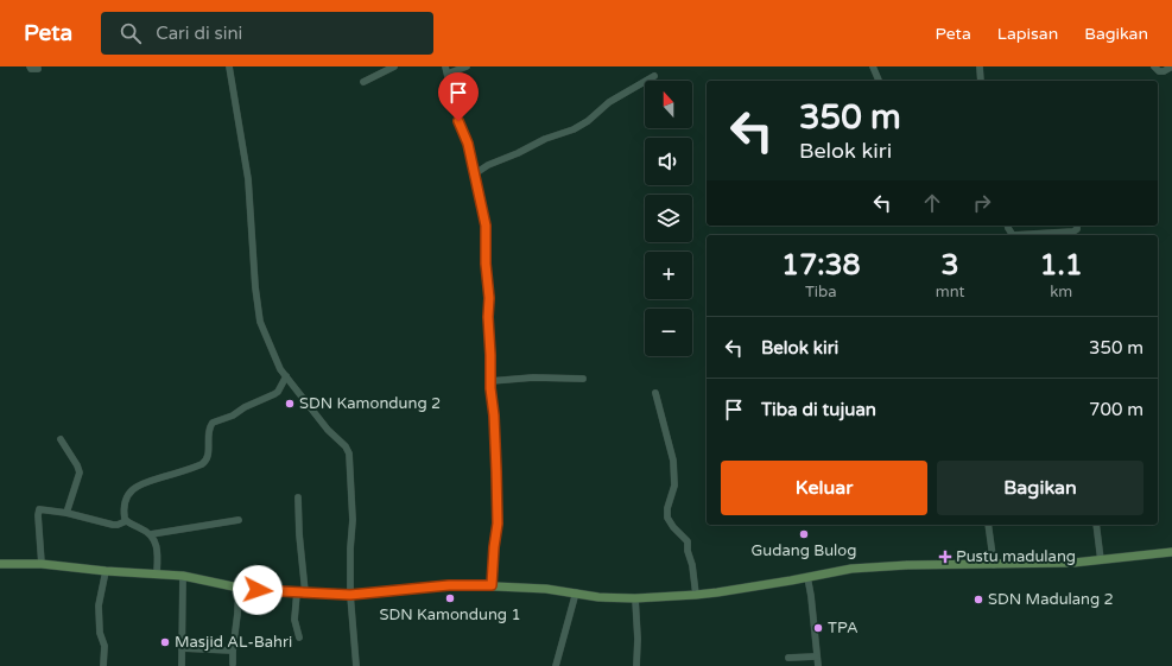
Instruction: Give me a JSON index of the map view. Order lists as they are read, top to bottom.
{
  "places": {
    "other": [
      "SDN Kamondung 2",
      "Gudang Bulog",
      "SDN Kamondung 1",
      "SDN Madulang 2",
      "TPA",
      "Masjid AL-Bahri"
    ],
    "health": ["Pustu madulang"]
  },
  "north": "top",
  "page": {
    "header": "Peta",
    "search": "Cari di sini",
    "nav": ["Peta", "Lapisan", "Bagikan"],
    "map_buttons": ["+", "−"],
    "turn": ["350 m", "Belok kiri"],
    "eta": [
      "17:38",
      "Tiba",
      "3",
      "mnt",
      "1.1",
      "km"
    ],
    "list": [
      {
        "name": "Belok kiri",
        "value": "350 m"
      },
      {
        "name": "Tiba di tujuan",
        "value": "700 m"
      }
    ],
    "buttons": ["Keluar", "Bagikan"]
  }
}
